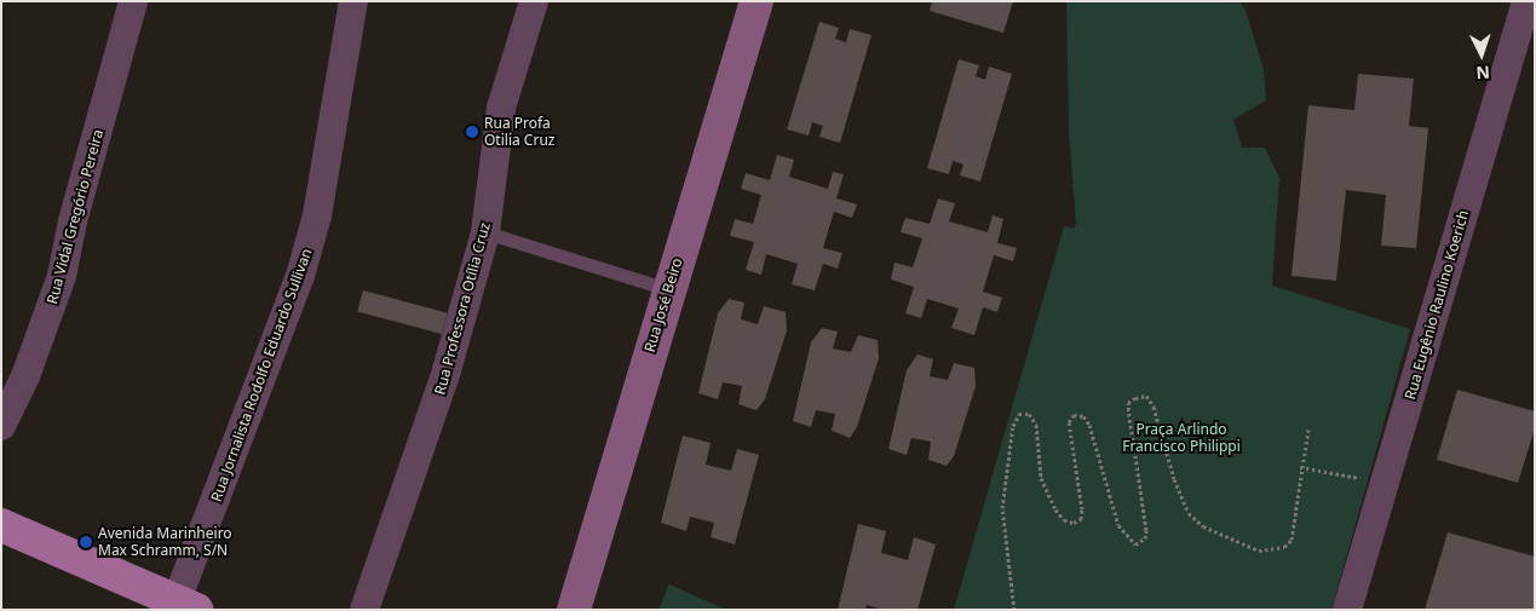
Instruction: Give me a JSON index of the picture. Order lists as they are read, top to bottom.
{
  "streets": {
    "street": [
      "Rua Vidal Gregório Pereira",
      "Rua José Beiro",
      "Rua Eugênio Raulino Koerich",
      "Rua Professora Otília Cruz",
      "Rua Jornalista Rodolfo Eduardo Sullivan"
    ]
  },
  "parks": ["Praça Arlindo Francisco Philippi"],
  "places": ["Rua Profa Otilia Cruz", "Avenida Marinheiro Max Schramm, S/N"],
  "north": "bottom"
}
